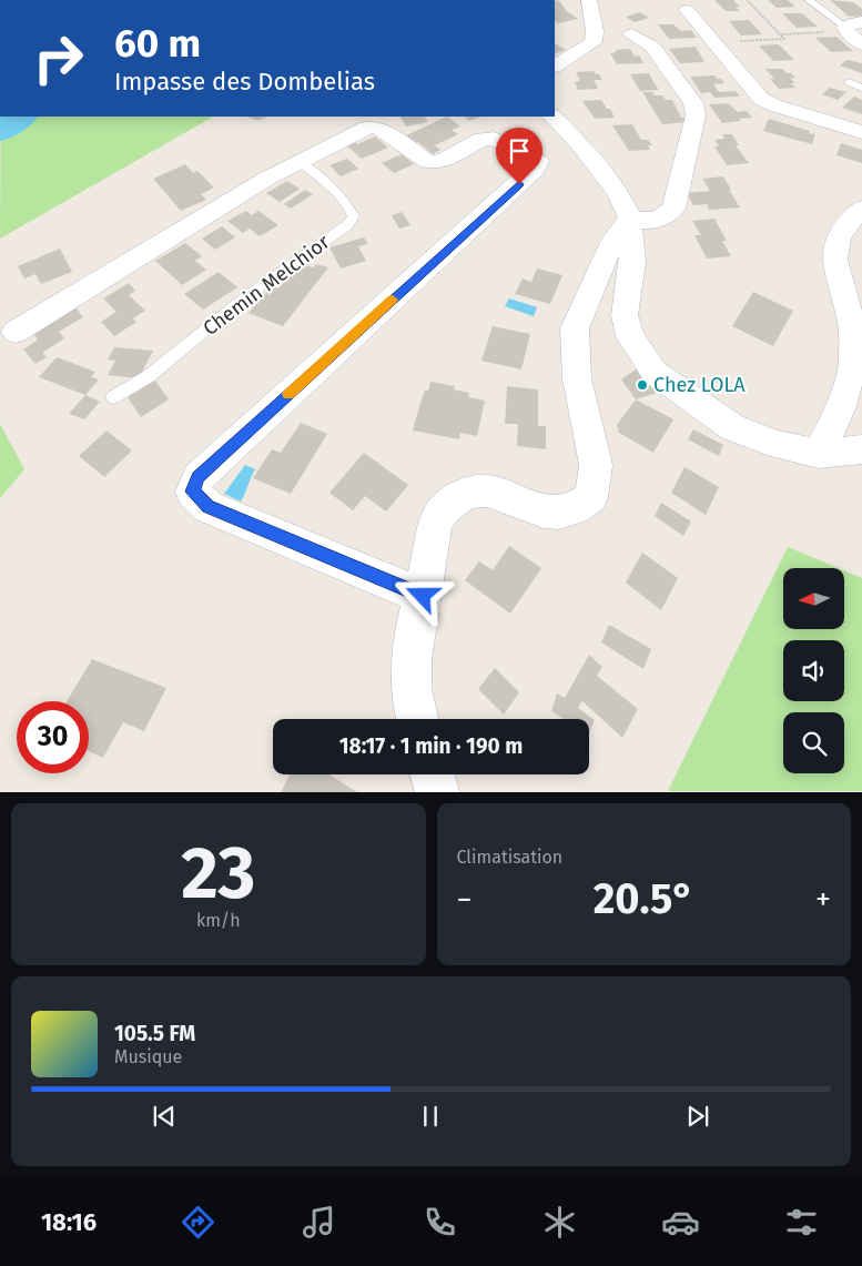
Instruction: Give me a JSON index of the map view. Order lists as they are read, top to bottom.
{
  "streets": {
    "lane": ["Chemin Melchior"]
  },
  "places": ["Chez LOLA"],
  "north": "left",
  "page": {
    "turn": ["60 m", "Impasse des Dombelias"],
    "limit": "30",
    "trip": "18:17 · 1 min · 190 m",
    "tile": [
      ["23", "km/h"],
      "Climatisation"
    ],
    "heat": ["−", "20.5°", "+"],
    "song": ["105.5 FM", "Musique"],
    "tabs": "18:16"
  }
}
